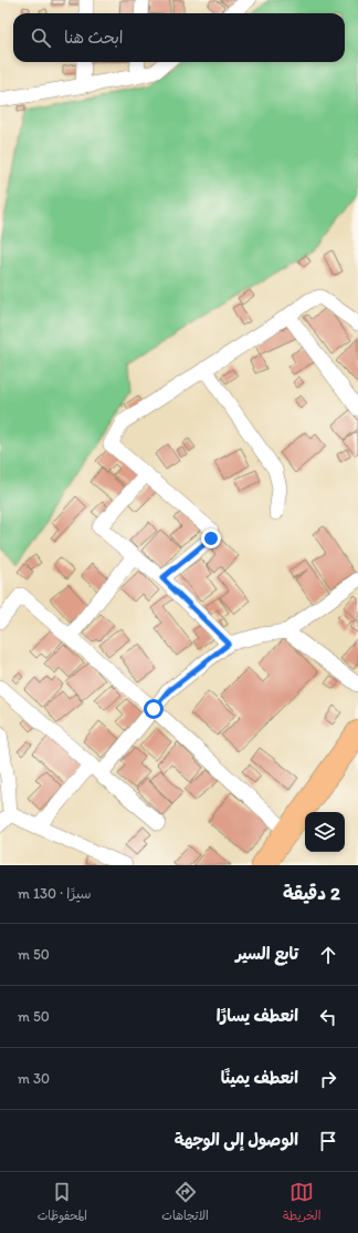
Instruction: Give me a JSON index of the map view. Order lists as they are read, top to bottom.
{
  "page": {
    "search": "ابحث هنا",
    "heading": ["2 دقيقة", "سيرًا · 130 m"],
    "list": [
      ["تابع السير", "50 m"],
      ["انعطف يسارًا", "50 m"],
      ["انعطف يمينًا", "30 m"],
      "الوصول إلى الوجهة"
    ],
    "nav": ["الخريطة", "الاتجاهات", "المحفوظات"]
  }
}
